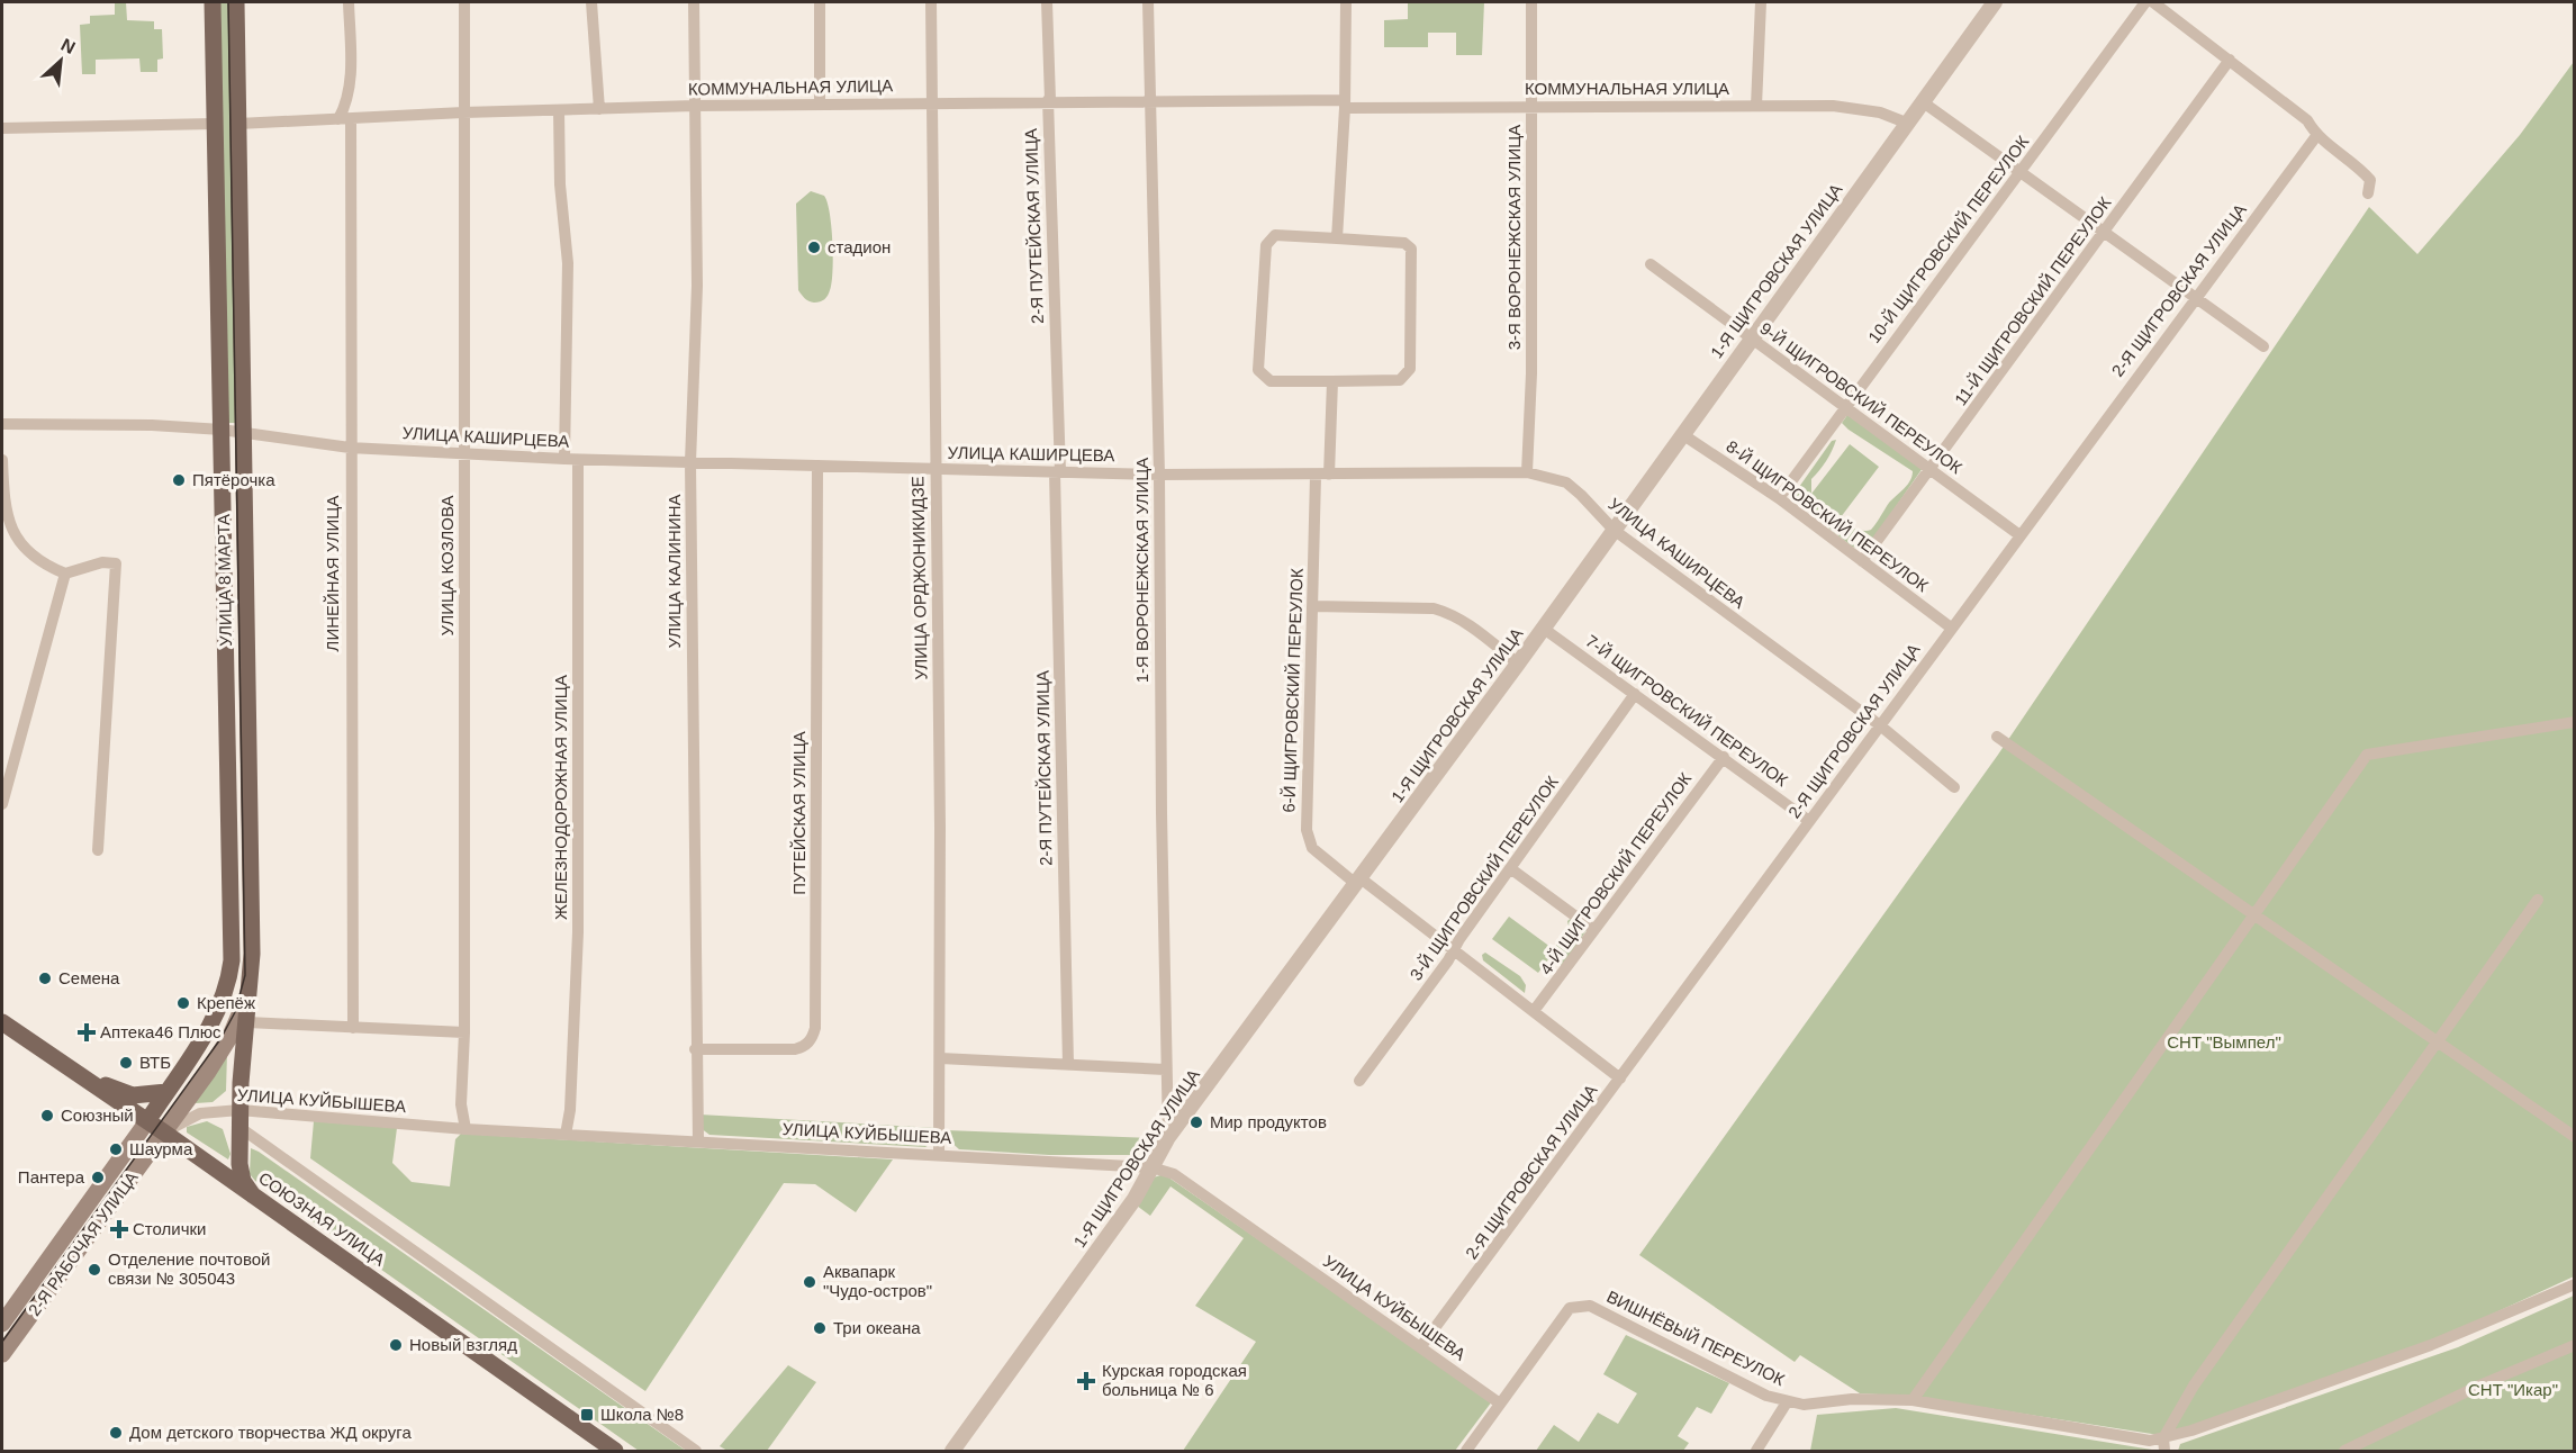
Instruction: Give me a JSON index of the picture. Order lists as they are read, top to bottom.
{
  "streets": {
    "main road": ["УЛИЦА 8 МАРТА", "СОЮЗНАЯ УЛИЦА", "2-Я РАБОЧАЯ УЛИЦА"],
    "street": [
      "КОММУНАЛЬНАЯ УЛИЦА",
      "2-Я ПУТЕЙСКАЯ УЛИЦА",
      "3-Я ВОРОНЕЖСКАЯ УЛИЦА",
      "10-Й ЩИГРОВСКИЙ ПЕРЕУЛОК",
      "1-Я ЩИГРОВСКАЯ УЛИЦА",
      "2-Я ЩИГРОВСКАЯ УЛИЦА",
      "11-Й ЩИГРОВСКИЙ ПЕРЕУЛОК",
      "9-Й ЩИГРОВСКИЙ ПЕРЕУЛОК",
      "УЛИЦА КАШИРЦЕВА",
      "8-Й ЩИГРОВСКИЙ ПЕРЕУЛОК",
      "УЛИЦА КОЗЛОВА",
      "1-Я ВОРОНЕЖСКАЯ УЛИЦА",
      "УЛИЦА КАЛИНИНА",
      "ЛИНЕЙНАЯ УЛИЦА",
      "УЛИЦА ОРДЖОНИКИДЗЕ",
      "6-Й ЩИГРОВСКИЙ ПЕРЕУЛОК",
      "7-Й ЩИГРОВСКИЙ ПЕРЕУЛОК",
      "ЖЕЛЕЗНОДОРОЖНАЯ УЛИЦА",
      "ПУТЕЙСКАЯ УЛИЦА",
      "4-Й ЩИГРОВСКИЙ ПЕРЕУЛОК",
      "3-Й ЩИГРОВСКИЙ ПЕРЕУЛОК",
      "УЛИЦА КУЙБЫШЕВА",
      "ВИШНЁВЫЙ ПЕРЕУЛОК"
    ]
  },
  "crossings": [
    ["КОММУНАЛЬНАЯ УЛИЦА", "2-Я ПУТЕЙСКАЯ УЛИЦА"],
    ["КОММУНАЛЬНАЯ УЛИЦА", "3-Я ВОРОНЕЖСКАЯ УЛИЦА"],
    ["КОММУНАЛЬНАЯ УЛИЦА", "1-Я ЩИГРОВСКАЯ УЛИЦА"],
    ["КОММУНАЛЬНАЯ УЛИЦА", "УЛИЦА КОЗЛОВА"],
    ["КОММУНАЛЬНАЯ УЛИЦА", "1-Я ВОРОНЕЖСКАЯ УЛИЦА"],
    ["КОММУНАЛЬНАЯ УЛИЦА", "УЛИЦА КАЛИНИНА"],
    ["КОММУНАЛЬНАЯ УЛИЦА", "ЛИНЕЙНАЯ УЛИЦА"],
    ["КОММУНАЛЬНАЯ УЛИЦА", "УЛИЦА ОРДЖОНИКИДЗЕ"],
    ["КОММУНАЛЬНАЯ УЛИЦА", "УЛИЦА 8 МАРТА"],
    ["2-Я ПУТЕЙСКАЯ УЛИЦА", "УЛИЦА КАШИРЦЕВА"],
    ["3-Я ВОРОНЕЖСКАЯ УЛИЦА", "УЛИЦА КАШИРЦЕВА"],
    ["10-Й ЩИГРОВСКИЙ ПЕРЕУЛОК", "9-Й ЩИГРОВСКИЙ ПЕРЕУЛОК"],
    ["10-Й ЩИГРОВСКИЙ ПЕРЕУЛОК", "8-Й ЩИГРОВСКИЙ ПЕРЕУЛОК"],
    ["1-Я ЩИГРОВСКАЯ УЛИЦА", "9-Й ЩИГРОВСКИЙ ПЕРЕУЛОК"],
    ["1-Я ЩИГРОВСКАЯ УЛИЦА", "УЛИЦА КАШИРЦЕВА"],
    ["1-Я ЩИГРОВСКАЯ УЛИЦА", "8-Й ЩИГРОВСКИЙ ПЕРЕУЛОК"],
    ["1-Я ЩИГРОВСКАЯ УЛИЦА", "1-Я ВОРОНЕЖСКАЯ УЛИЦА"],
    ["1-Я ЩИГРОВСКАЯ УЛИЦА", "6-Й ЩИГРОВСКИЙ ПЕРЕУЛОК"],
    ["1-Я ЩИГРОВСКАЯ УЛИЦА", "7-Й ЩИГРОВСКИЙ ПЕРЕУЛОК"],
    ["1-Я ЩИГРОВСКАЯ УЛИЦА", "УЛИЦА КУЙБЫШЕВА"],
    ["2-Я ЩИГРОВСКАЯ УЛИЦА", "9-Й ЩИГРОВСКИЙ ПЕРЕУЛОК"],
    ["2-Я ЩИГРОВСКАЯ УЛИЦА", "УЛИЦА КАШИРЦЕВА"],
    ["2-Я ЩИГРОВСКАЯ УЛИЦА", "8-Й ЩИГРОВСКИЙ ПЕРЕУЛОК"],
    ["2-Я ЩИГРОВСКАЯ УЛИЦА", "6-Й ЩИГРОВСКИЙ ПЕРЕУЛОК"],
    ["2-Я ЩИГРОВСКАЯ УЛИЦА", "7-Й ЩИГРОВСКИЙ ПЕРЕУЛОК"],
    ["2-Я ЩИГРОВСКАЯ УЛИЦА", "УЛИЦА КУЙБЫШЕВА"],
    ["11-Й ЩИГРОВСКИЙ ПЕРЕУЛОК", "9-Й ЩИГРОВСКИЙ ПЕРЕУЛОК"],
    ["11-Й ЩИГРОВСКИЙ ПЕРЕУЛОК", "8-Й ЩИГРОВСКИЙ ПЕРЕУЛОК"],
    ["УЛИЦА КАШИРЦЕВА", "УЛИЦА КОЗЛОВА"],
    ["УЛИЦА КАШИРЦЕВА", "1-Я ВОРОНЕЖСКАЯ УЛИЦА"],
    ["УЛИЦА КАШИРЦЕВА", "УЛИЦА КАЛИНИНА"],
    ["УЛИЦА КАШИРЦЕВА", "ЛИНЕЙНАЯ УЛИЦА"],
    ["УЛИЦА КАШИРЦЕВА", "УЛИЦА ОРДЖОНИКИДЗЕ"],
    ["УЛИЦА КАШИРЦЕВА", "УЛИЦА 8 МАРТА"],
    ["УЛИЦА КАШИРЦЕВА", "6-Й ЩИГРОВСКИЙ ПЕРЕУЛОК"],
    ["УЛИЦА КАШИРЦЕВА", "ЖЕЛЕЗНОДОРОЖНАЯ УЛИЦА"],
    ["УЛИЦА КАШИРЦЕВА", "ПУТЕЙСКАЯ УЛИЦА"],
    ["УЛИЦА КОЗЛОВА", "УЛИЦА КУЙБЫШЕВА"],
    ["УЛИЦА КАЛИНИНА", "ПУТЕЙСКАЯ УЛИЦА"],
    ["УЛИЦА КАЛИНИНА", "УЛИЦА КУЙБЫШЕВА"],
    ["УЛИЦА ОРДЖОНИКИДЗЕ", "УЛИЦА КУЙБЫШЕВА"],
    ["УЛИЦА 8 МАРТА", "УЛИЦА КУЙБЫШЕВА"],
    ["УЛИЦА 8 МАРТА", "СОЮЗНАЯ УЛИЦА"],
    ["УЛИЦА 8 МАРТА", "2-Я РАБОЧАЯ УЛИЦА"],
    ["6-Й ЩИГРОВСКИЙ ПЕРЕУЛОК", "4-Й ЩИГРОВСКИЙ ПЕРЕУЛОК"],
    ["6-Й ЩИГРОВСКИЙ ПЕРЕУЛОК", "3-Й ЩИГРОВСКИЙ ПЕРЕУЛОК"],
    ["7-Й ЩИГРОВСКИЙ ПЕРЕУЛОК", "4-Й ЩИГРОВСКИЙ ПЕРЕУЛОК"],
    ["7-Й ЩИГРОВСКИЙ ПЕРЕУЛОК", "3-Й ЩИГРОВСКИЙ ПЕРЕУЛОК"],
    ["ЖЕЛЕЗНОДОРОЖНАЯ УЛИЦА", "УЛИЦА КУЙБЫШЕВА"],
    ["УЛИЦА КУЙБЫШЕВА", "СОЮЗНАЯ УЛИЦА"],
    ["УЛИЦА КУЙБЫШЕВА", "2-Я РАБОЧАЯ УЛИЦА"],
    ["УЛИЦА КУЙБЫШЕВА", "ВИШНЁВЫЙ ПЕРЕУЛОК"],
    ["СОЮЗНАЯ УЛИЦА", "2-Я РАБОЧАЯ УЛИЦА"]
  ],
  "parks": ["СНТ \"Вымпел\"", "СНТ \"Икар\""],
  "places": {
    "other": [
      "стадион",
      "Пятёрочка",
      "Семена",
      "Крепёж",
      "ВТБ",
      "Союзный",
      "Мир продуктов",
      "Шаурма",
      "Пантера",
      "Отделение почтовой связи № 305043",
      "Аквапарк \"Чудо-остров\"",
      "Три океана",
      "Новый взгляд",
      "Дом детского творчества ЖД округа"
    ],
    "health": ["Аптека46 Плюс", "Столички", "Курская городская больница № 6"],
    "transit": ["Школа №8"]
  },
  "north": "top right"
}
